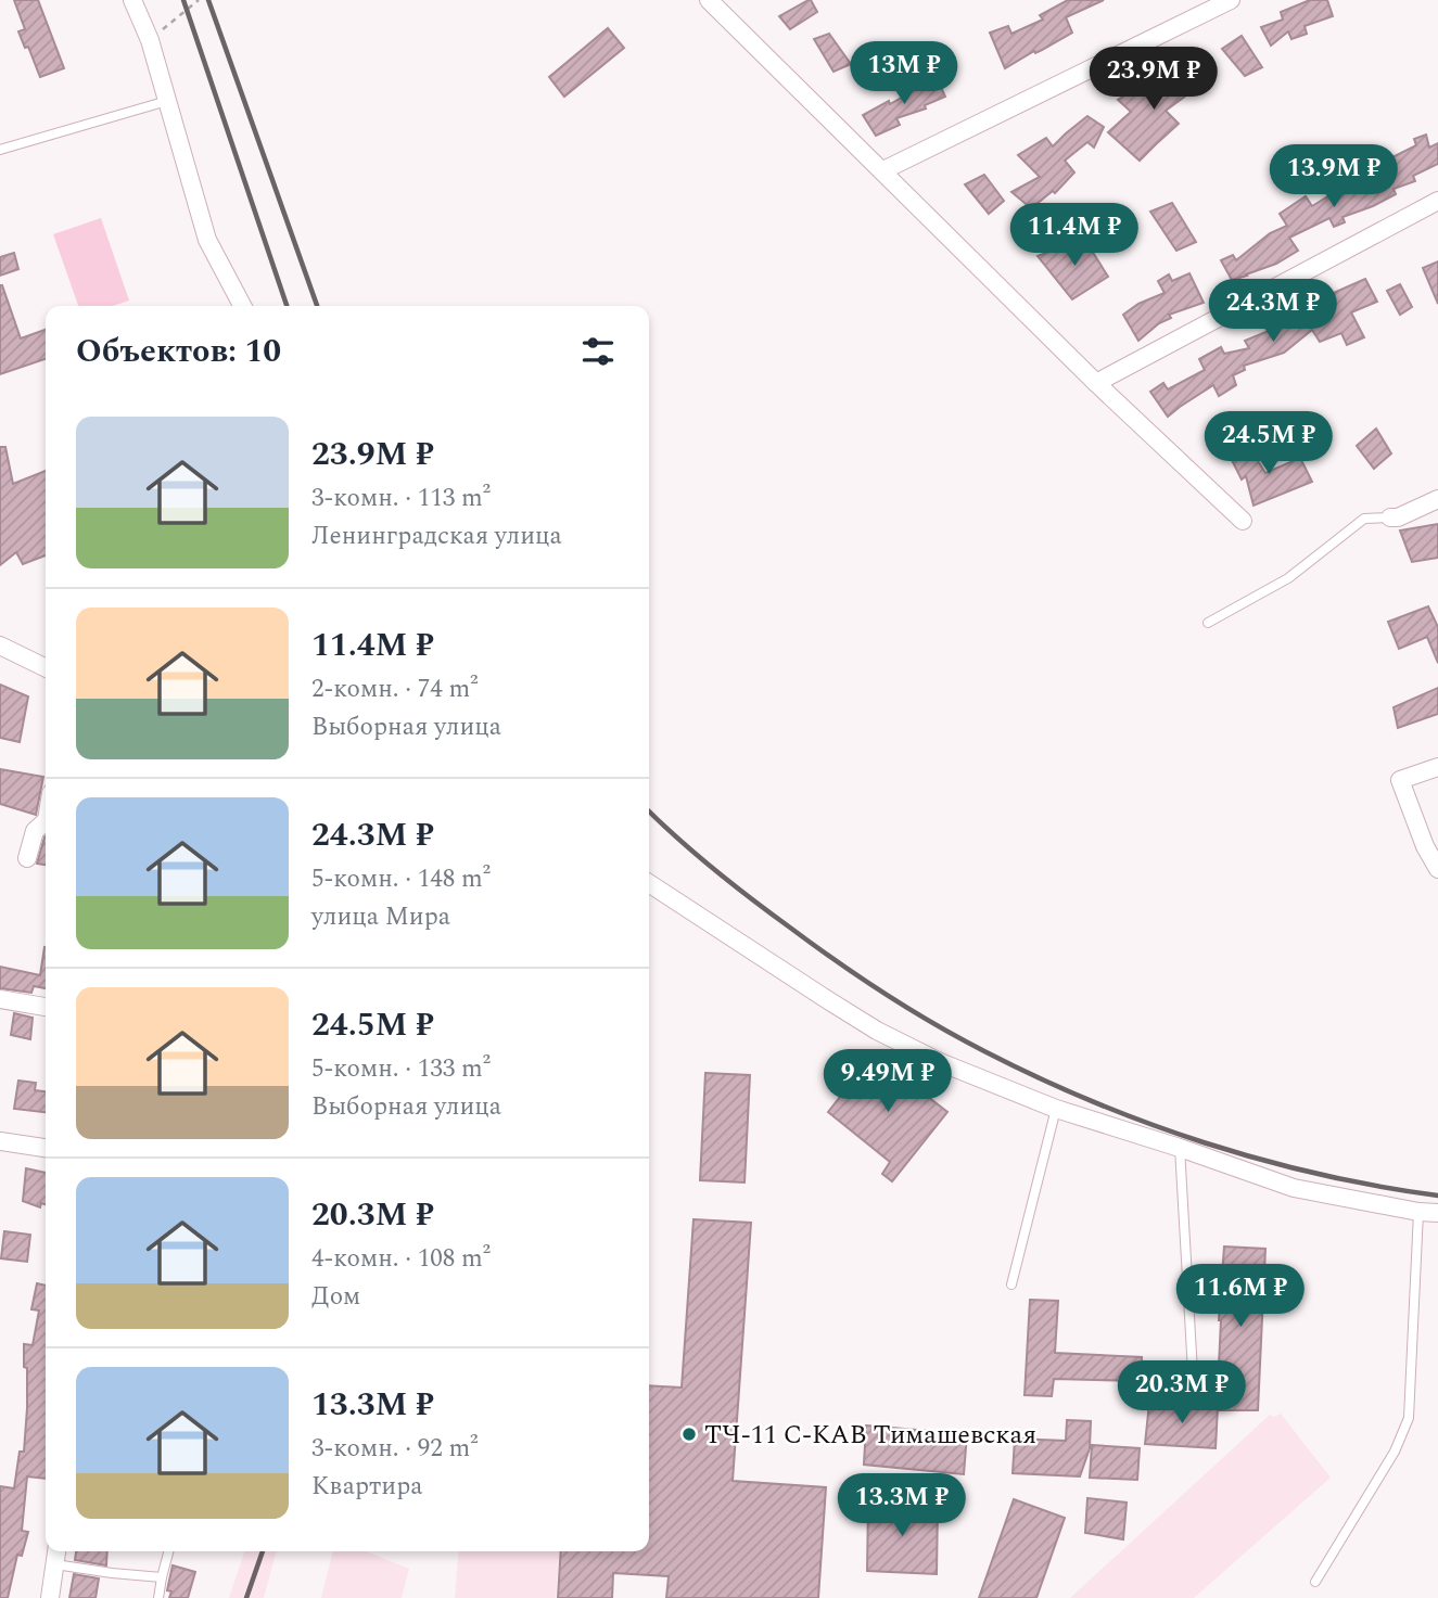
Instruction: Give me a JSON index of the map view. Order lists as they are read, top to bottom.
{
  "places": ["ТЧ-11 С-КАВ Тимашевская"],
  "page": {
    "price": [
      "13M ₽",
      "23.9M ₽",
      "13.9M ₽",
      "11.4M ₽",
      "24.3M ₽",
      "24.5M ₽",
      "9.49M ₽",
      "11.6M ₽",
      "20.3M ₽",
      "13.3M ₽"
    ],
    "heading": "Объектов: 10",
    "list": [
      {
        "name": "23.9M ₽",
        "note": "3-комн. · 113 m² · Ленинградская улица"
      },
      {
        "name": "11.4M ₽",
        "note": "2-комн. · 74 m² · Выборная улица"
      },
      {
        "name": "24.3M ₽",
        "note": "5-комн. · 148 m² · улица Мира"
      },
      {
        "name": "24.5M ₽",
        "note": "5-комн. · 133 m² · Выборная улица"
      },
      {
        "name": "20.3M ₽",
        "note": "4-комн. · 108 m² · Дом"
      },
      {
        "name": "13.3M ₽",
        "note": "3-комн. · 92 m² · Квартира"
      }
    ]
  }
}
